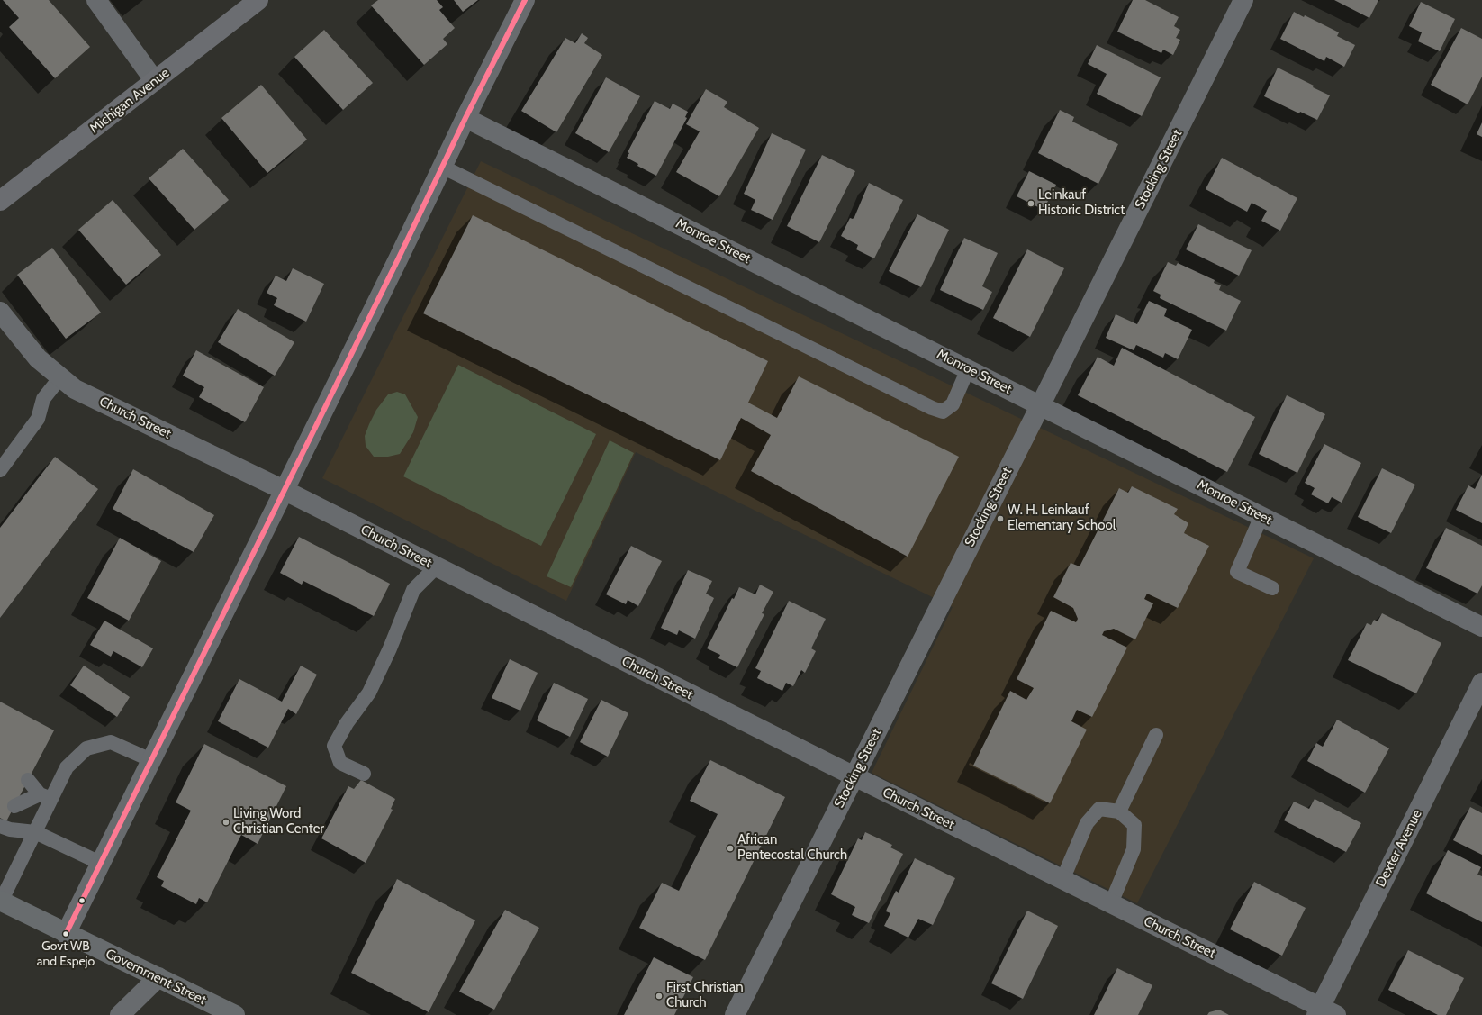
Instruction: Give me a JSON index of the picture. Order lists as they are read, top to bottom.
{
  "streets": {
    "main road": ["Michigan Avenue", "Government Street"],
    "street": [
      "Stocking Street",
      "Monroe Street",
      "Church Street",
      "Dexter Avenue"
    ]
  },
  "crossings": [
    ["Stocking Street", "Monroe Street"],
    ["Stocking Street", "Church Street"],
    ["Church Street", "Dexter Avenue"]
  ],
  "places": [
    "Leinkauf Historic District",
    "W. H. Leinkauf Elementary School",
    "Living Word Christian Center",
    "African Pentecostal Church",
    "Govt WB and Espejo",
    "First Christian Church"
  ]
}
